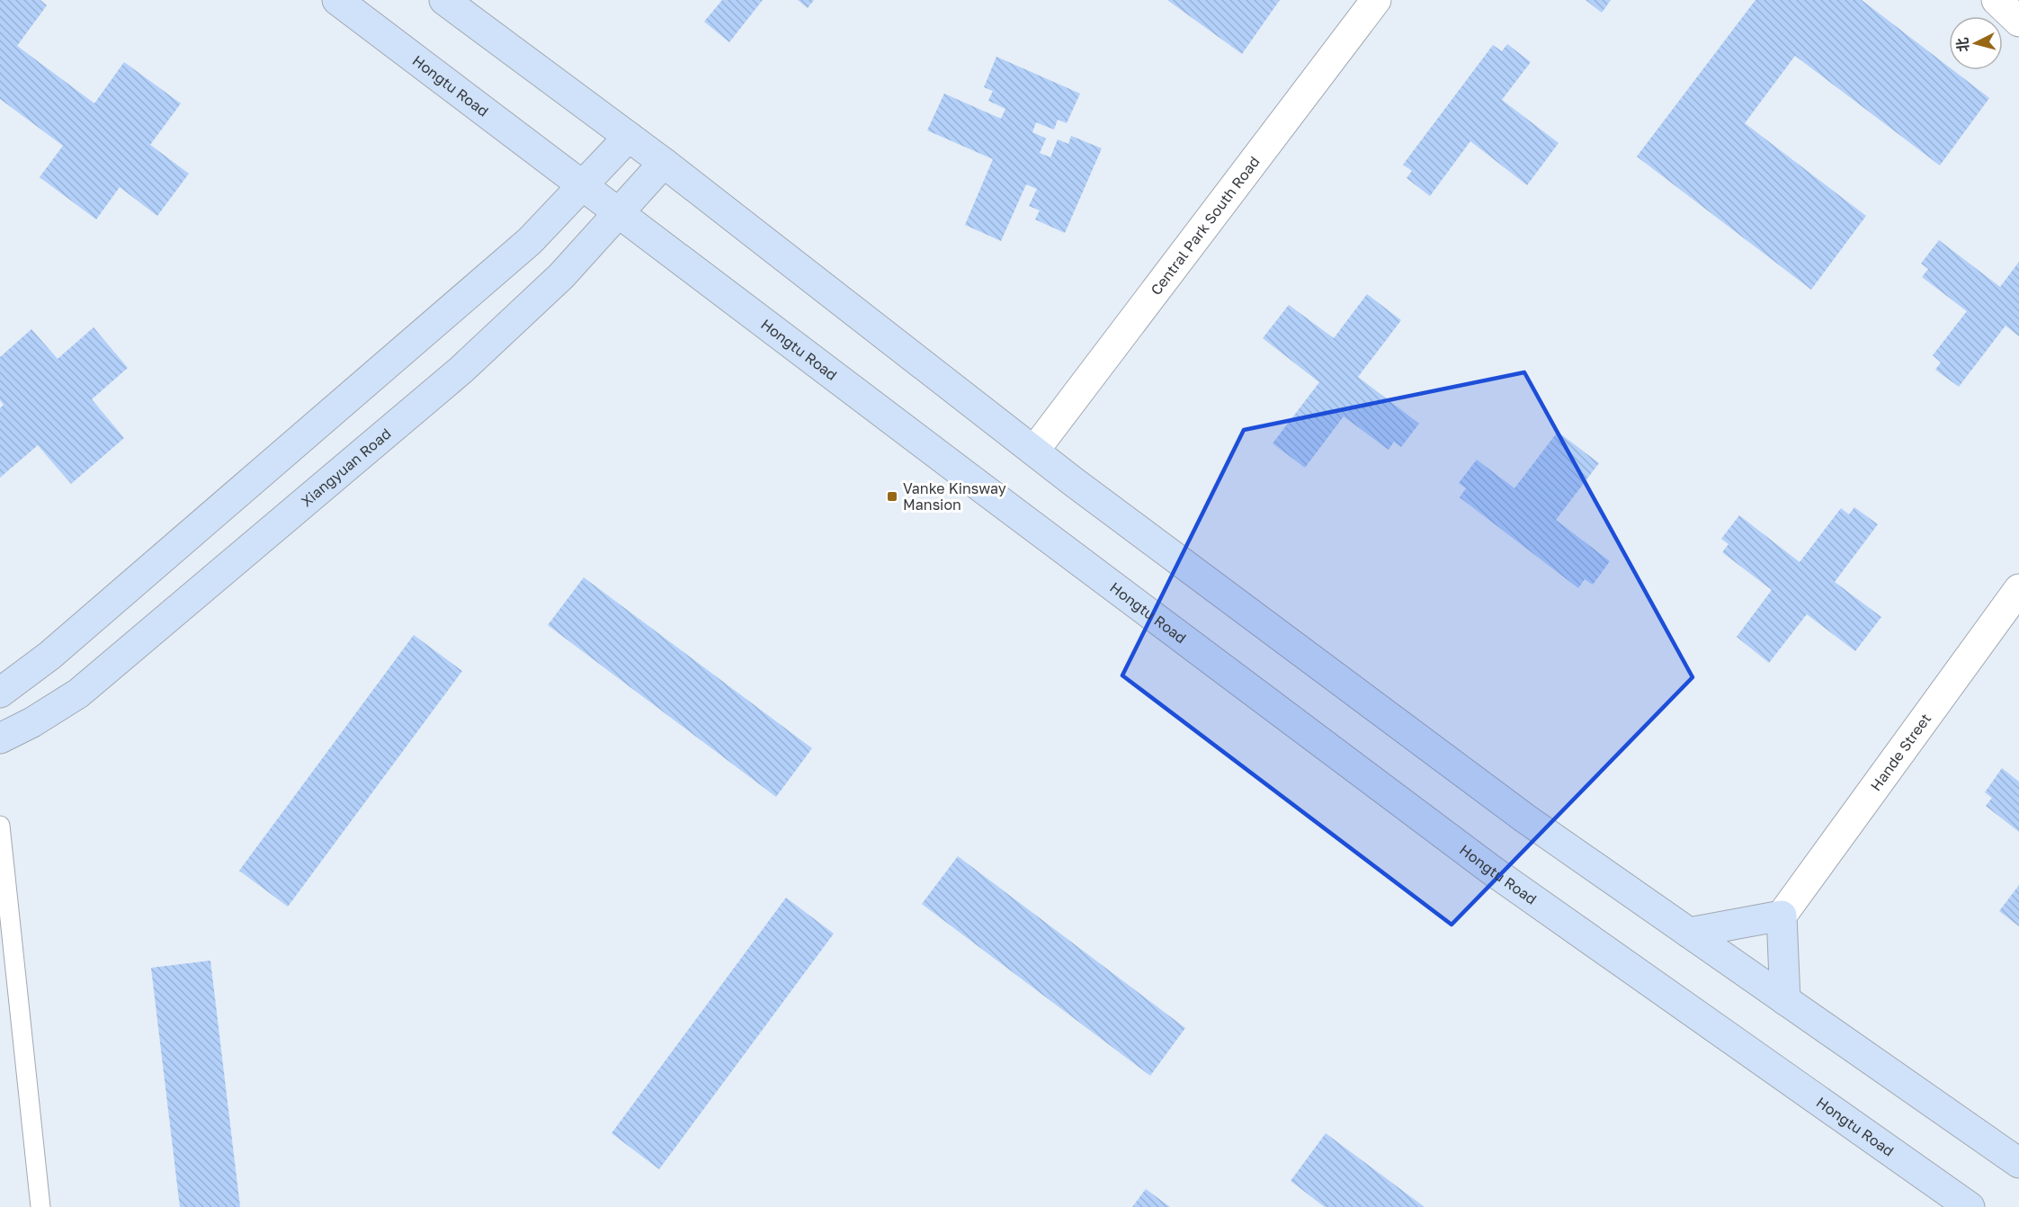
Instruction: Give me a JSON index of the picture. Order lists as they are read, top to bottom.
{
  "streets": {
    "main road": ["Hongtu Road", "Xiangyuan Road"],
    "street": ["Central Park South Road", "Hande Street"]
  },
  "crossings": [
    ["Hongtu Road", "Xiangyuan Road"]
  ],
  "places": {
    "transit": ["Vanke Kinsway Mansion"]
  },
  "north": "left"
}
